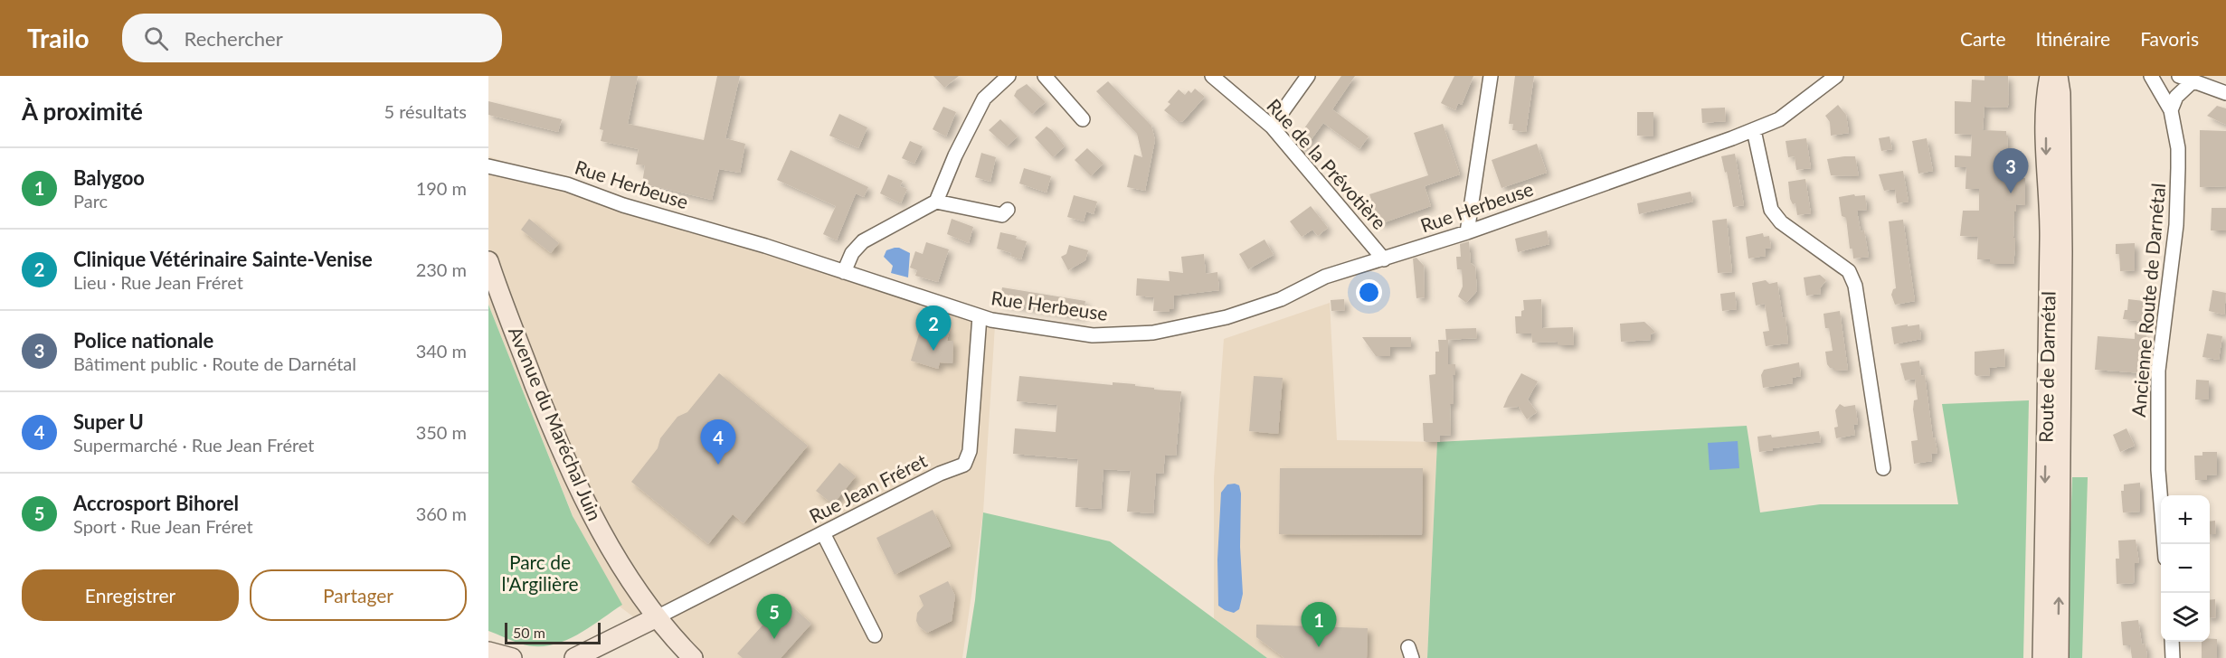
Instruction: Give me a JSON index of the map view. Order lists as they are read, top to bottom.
{
  "streets": {
    "main road": ["Route de Darnétal", "Avenue du Maréchal Juin"],
    "street": [
      "Rue de la Prévotière",
      "Rue Herbeuse",
      "Ancienne Route de Darnétal",
      "Rue Jean Fréret"
    ]
  },
  "crossings": [
    ["Rue de la Prévotière", "Rue Herbeuse"],
    ["Rue Herbeuse", "Rue Jean Fréret"],
    ["Avenue du Maréchal Juin", "Rue Jean Fréret"]
  ],
  "parks": ["Parc de l'Argilière"],
  "scale_bar": "50 m",
  "page": {
    "header": "Trailo",
    "search": "Rechercher",
    "nav": ["Carte", "Itinéraire", "Favoris"],
    "heading": ["À proximité", "5 résultats"],
    "list": [
      {
        "mark": "1",
        "name": "Balygoo",
        "note": "Parc",
        "value": "190 m"
      },
      {
        "mark": "2",
        "name": "Clinique Vétérinaire Sainte-Venise",
        "note": "Lieu · Rue Jean Fréret",
        "value": "230 m"
      },
      {
        "mark": "3",
        "name": "Police nationale",
        "note": "Bâtiment public · Route de Darnétal",
        "value": "340 m"
      },
      {
        "mark": "4",
        "name": "Super U",
        "note": "Supermarché · Rue Jean Fréret",
        "value": "350 m"
      },
      {
        "mark": "5",
        "name": "Accrosport Bihorel",
        "note": "Sport · Rue Jean Fréret",
        "value": "360 m"
      }
    ],
    "pins": [
      "3",
      "2",
      "4",
      "5",
      "1"
    ],
    "map_buttons": ["+", "−"],
    "buttons": ["Enregistrer", "Partager"],
    "scale": "50 m"
  }
}
